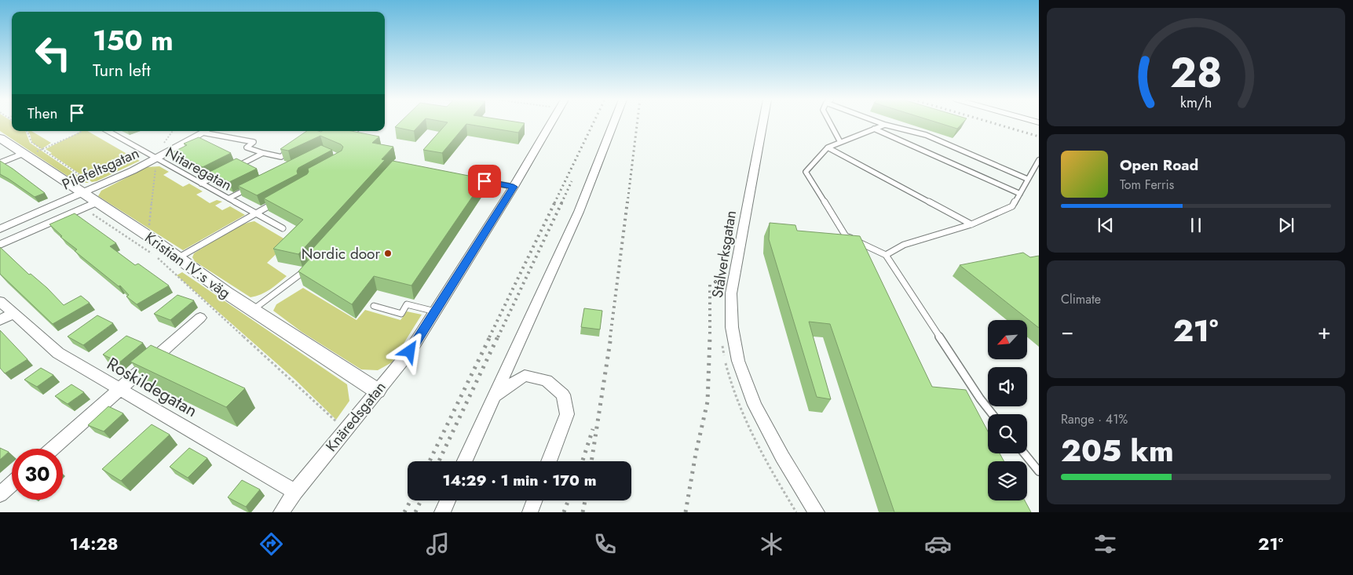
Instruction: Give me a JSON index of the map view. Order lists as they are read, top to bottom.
{
  "streets": {
    "street": [
      "Pilefeltsgatan",
      "Stålverksgatan",
      "Kristian IV:s väg",
      "Roskildegatan",
      "Knäredsgatan"
    ],
    "lane": ["Nitaregatan"]
  },
  "crossings": [
    ["Pilefeltsgatan", "Nitaregatan"],
    ["Pilefeltsgatan", "Kristian IV:s väg"],
    ["Kristian IV:s väg", "Knäredsgatan"],
    ["Roskildegatan", "Knäredsgatan"]
  ],
  "places": ["Nordic door"],
  "north": "bottom left",
  "page": {
    "turn": ["150 m", "Turn left"],
    "then": "Then",
    "song": ["Open Road", "Tom Ferris"],
    "tile": [
      "Climate",
      ["Range · 41%", "205 km"]
    ],
    "heat": ["−", "21°", "+"],
    "limit": "30",
    "trip": "14:29 · 1 min · 170 m",
    "tabs": ["14:28", "21°"],
    "gauge": ["28", "km/h"]
  }
}
